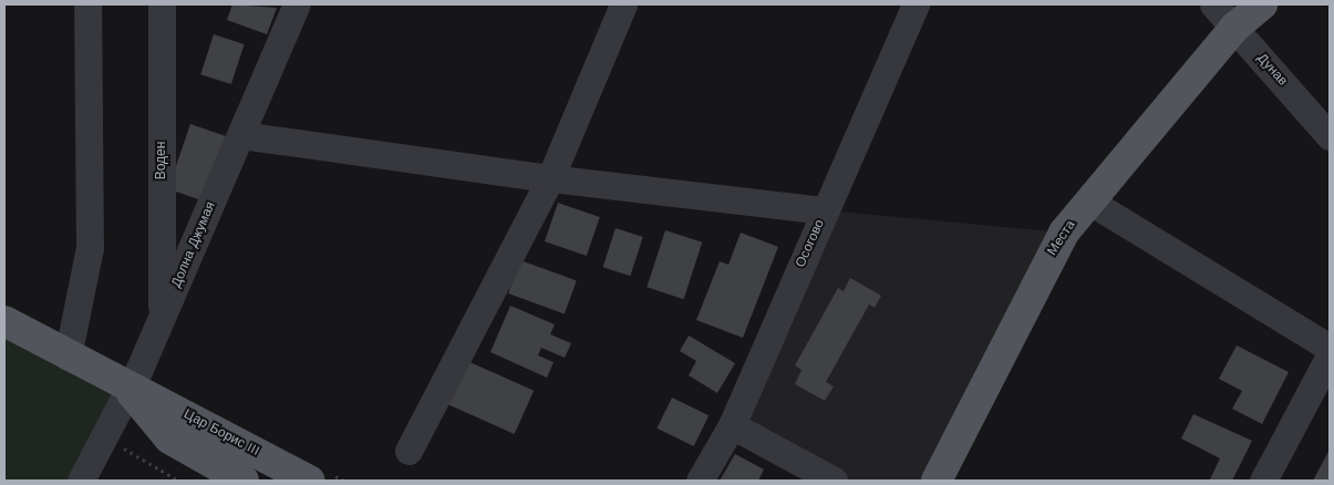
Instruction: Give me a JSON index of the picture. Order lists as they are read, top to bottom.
{
  "streets": {
    "main road": ["Места", "Цар Борис III"],
    "street": [
      "Дунав",
      "Воден",
      "Осогово",
      "Долна Джумая"
    ]
  },
  "crossings": [
    ["Дунав", "Места"],
    ["Воден", "Долна Джумая"],
    ["Долна Джумая", "Цар Борис III"]
  ]
}
